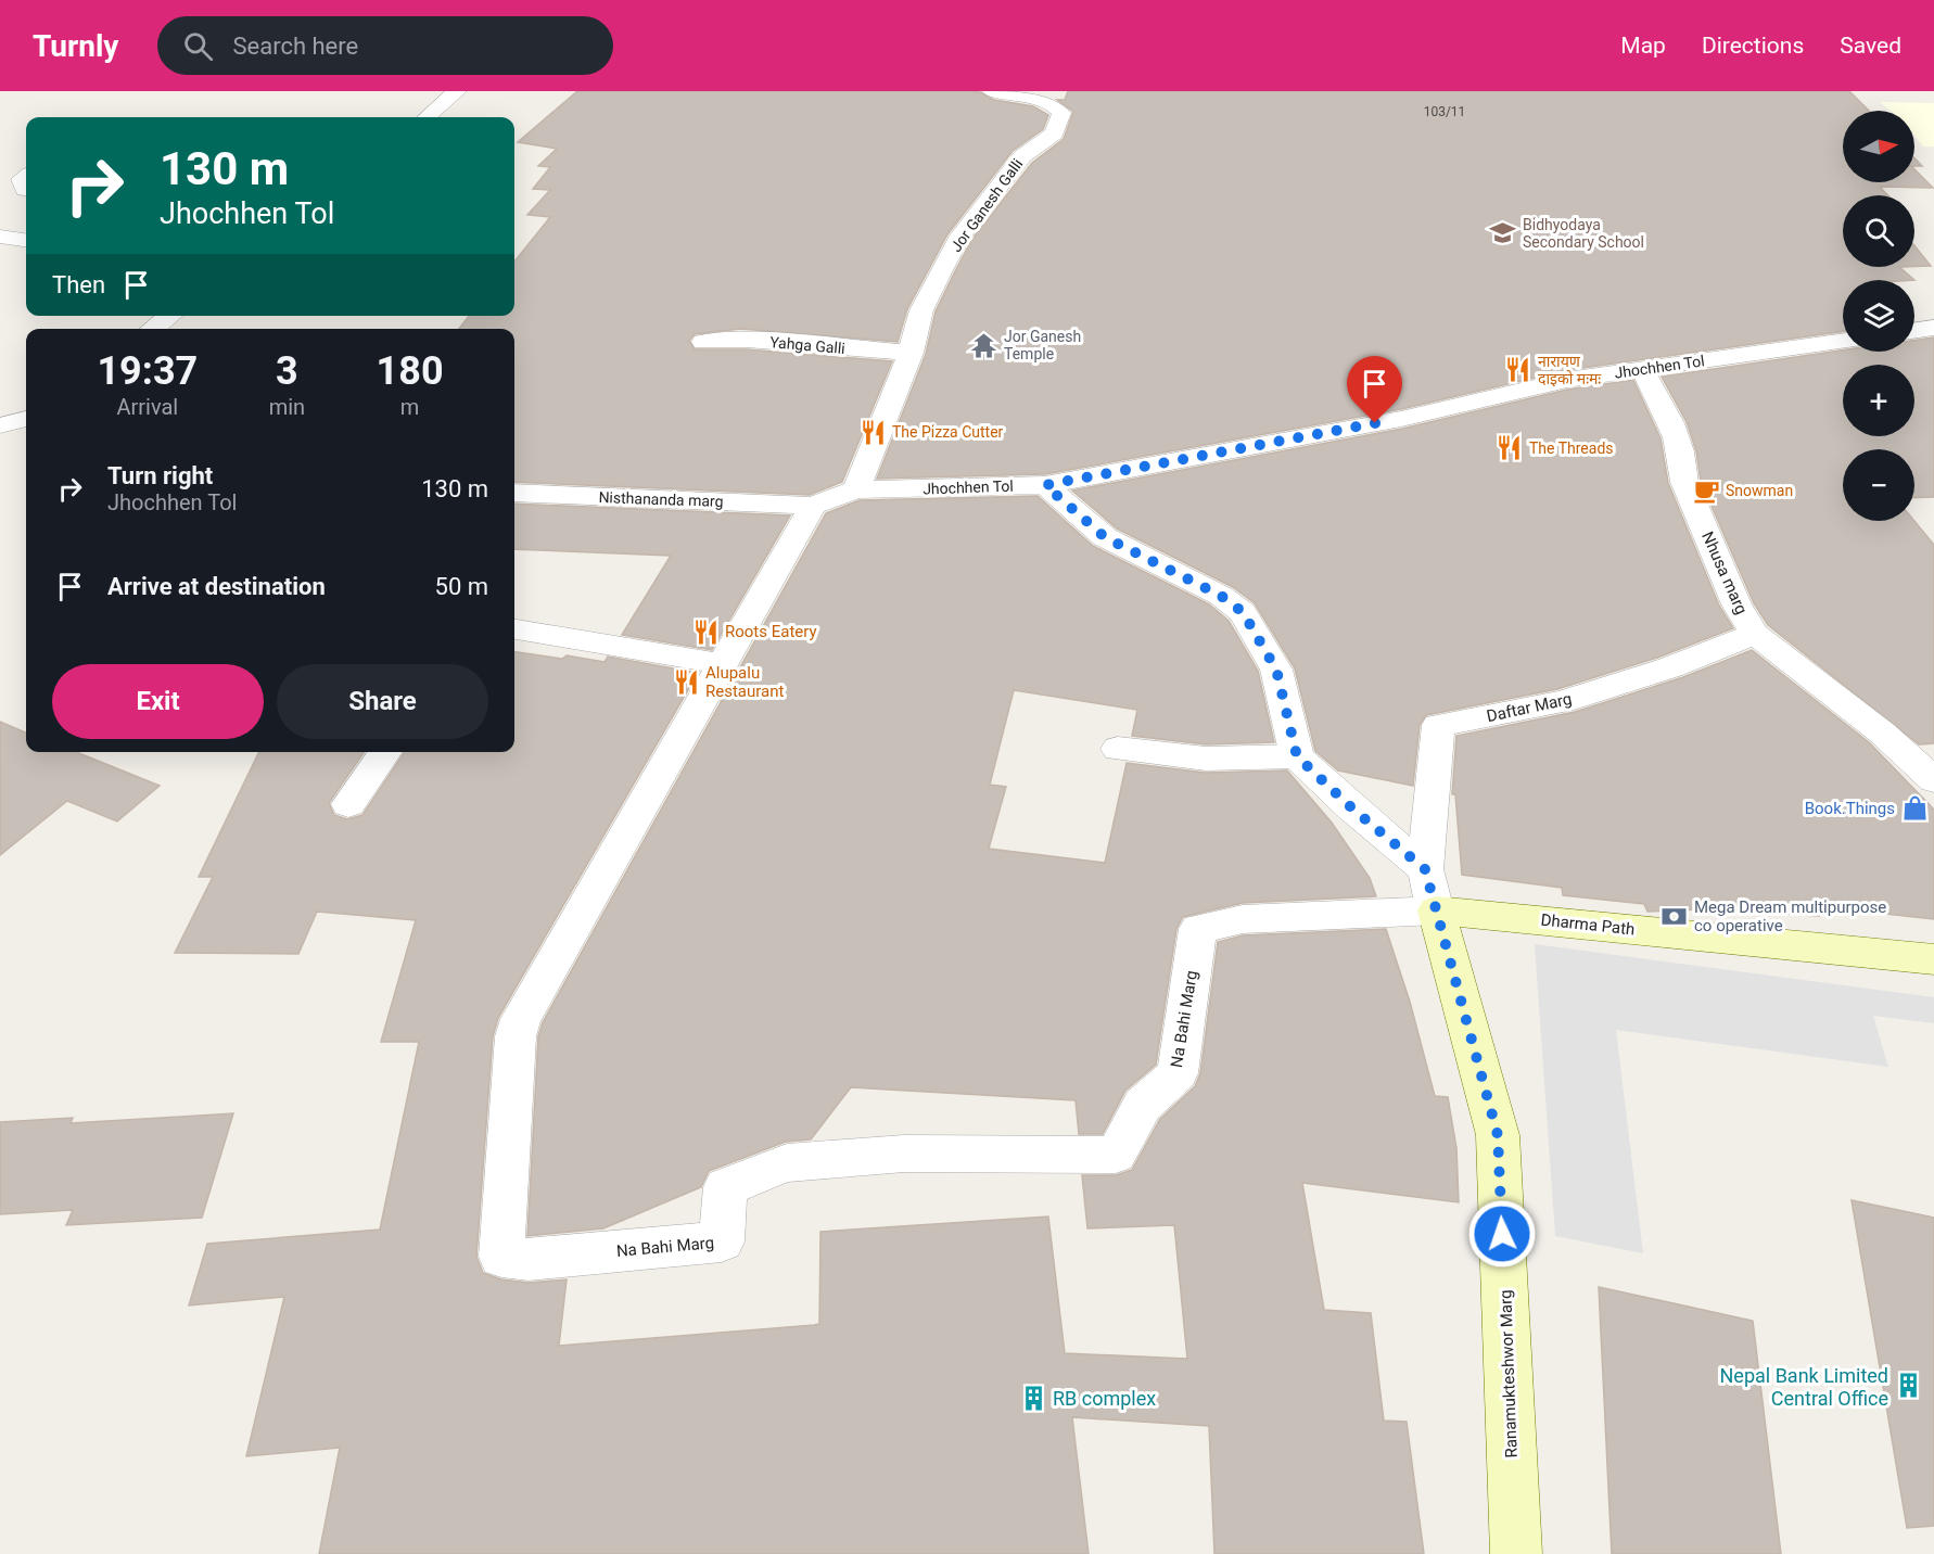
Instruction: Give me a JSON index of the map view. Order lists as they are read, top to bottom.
{
  "streets": {
    "street": [
      "Jor Ganesh Galli",
      "Yahga Galli",
      "Jhochhen Tol",
      "Nisthananda marg",
      "Nhusa marg",
      "Daftar Marg",
      "Dharma Path",
      "Na Bahi Marg",
      "Ranamukteshwor Marg"
    ]
  },
  "crossings": [
    ["Jor Ganesh Galli", "Yahga Galli"],
    ["Jor Ganesh Galli", "Jhochhen Tol"],
    ["Jhochhen Tol", "Nisthananda marg"],
    ["Jhochhen Tol", "Nhusa marg"],
    ["Jhochhen Tol", "Na Bahi Marg"],
    ["Nisthananda marg", "Na Bahi Marg"],
    ["Nhusa marg", "Daftar Marg"],
    ["Daftar Marg", "Dharma Path"],
    ["Daftar Marg", "Na Bahi Marg"],
    ["Daftar Marg", "Ranamukteshwor Marg"],
    ["Dharma Path", "Na Bahi Marg"],
    ["Dharma Path", "Ranamukteshwor Marg"],
    ["Na Bahi Marg", "Ranamukteshwor Marg"]
  ],
  "places": {
    "school or university": ["Bidhyodaya Secondary School"],
    "temple": ["Jor Ganesh Temple"],
    "restaurant": [
      "नारायण दाइको मःमः",
      "The Pizza Cutter",
      "The Threads",
      "Roots Eatery",
      "Alupalu Restaurant"
    ],
    "cafe": ["Snowman"],
    "shop": ["Book.Things"],
    "bank": ["Mega Dream multipurpose co operative"],
    "building": ["Nepal Bank Limited Central Office", "RB complex"]
  },
  "house_numbers": ["103/11"],
  "north": "right",
  "page": {
    "header": "Turnly",
    "search": "Search here",
    "nav": ["Map", "Directions", "Saved"],
    "map_buttons": ["+", "−"],
    "turn": ["130 m", "Jhochhen Tol"],
    "then": "Then",
    "eta": [
      "19:37",
      "Arrival",
      "3",
      "min",
      "180",
      "m"
    ],
    "list": [
      {
        "name": "Turn right",
        "note": "Jhochhen Tol",
        "value": "130 m"
      },
      {
        "name": "Arrive at destination",
        "value": "50 m"
      }
    ],
    "buttons": ["Exit", "Share"]
  }
}
